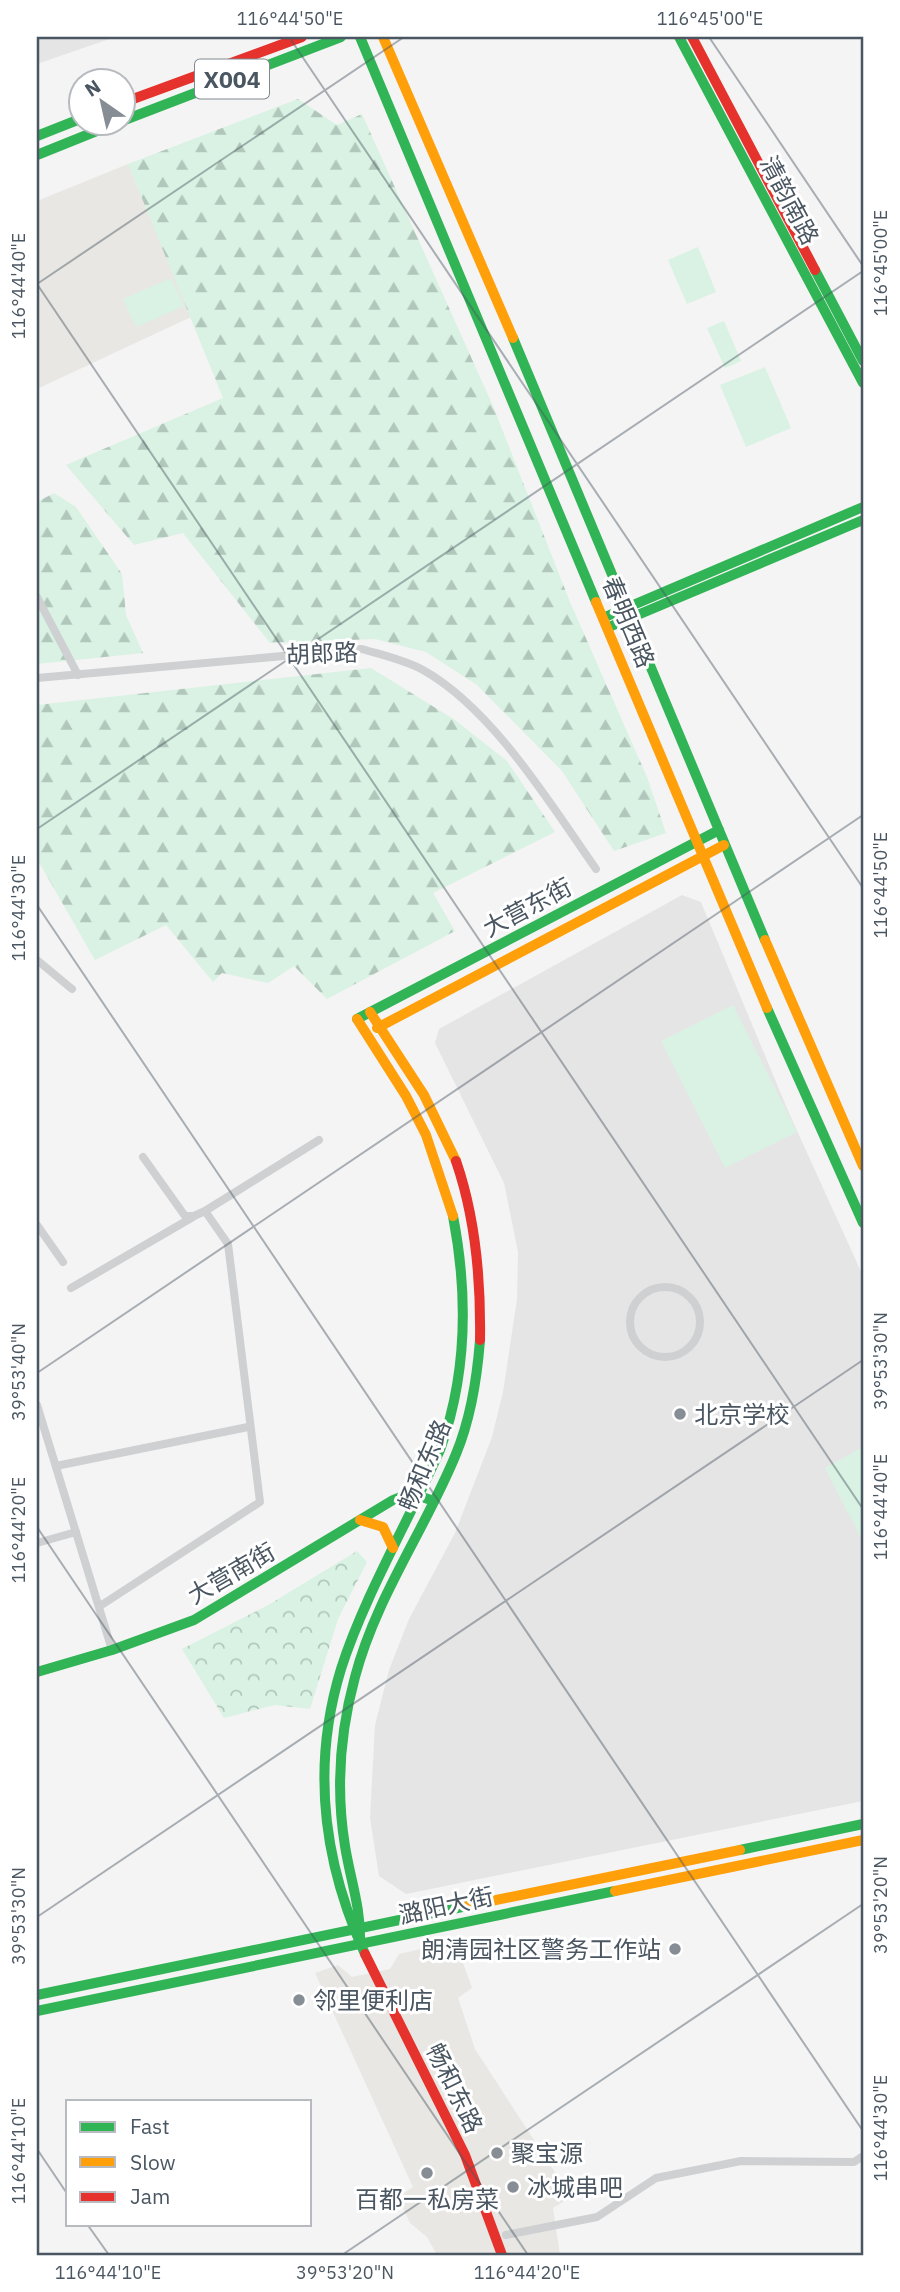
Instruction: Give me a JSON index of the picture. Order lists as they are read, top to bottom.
{
  "streets": {
    "main road": [
      "X004",
      "清韵南路",
      "春明西路",
      "大营东街",
      "畅和东路",
      "大营南街",
      "潞阳大街"
    ],
    "street": ["胡郎路"]
  },
  "crossings": [
    ["春明西路", "大营东街"],
    ["大营东街", "畅和东路"],
    ["畅和东路", "大营南街"],
    ["畅和东路", "潞阳大街"]
  ],
  "places": [
    "北京学校",
    "朗清园社区警务工作站",
    "邻里便利店",
    "聚宝源",
    "百都一私房菜",
    "冰城串吧"
  ],
  "legend": ["Fast", "Slow", "Jam"],
  "north": "top left",
  "coordinates": [
    "116°44'50\"E",
    "116°45'00\"E",
    "116°44'40\"E",
    "116°44'30\"E",
    "39°53'30\"N",
    "39°53'40\"N",
    "116°44'20\"E",
    "39°53'20\"N",
    "116°44'10\"E"
  ]
}
